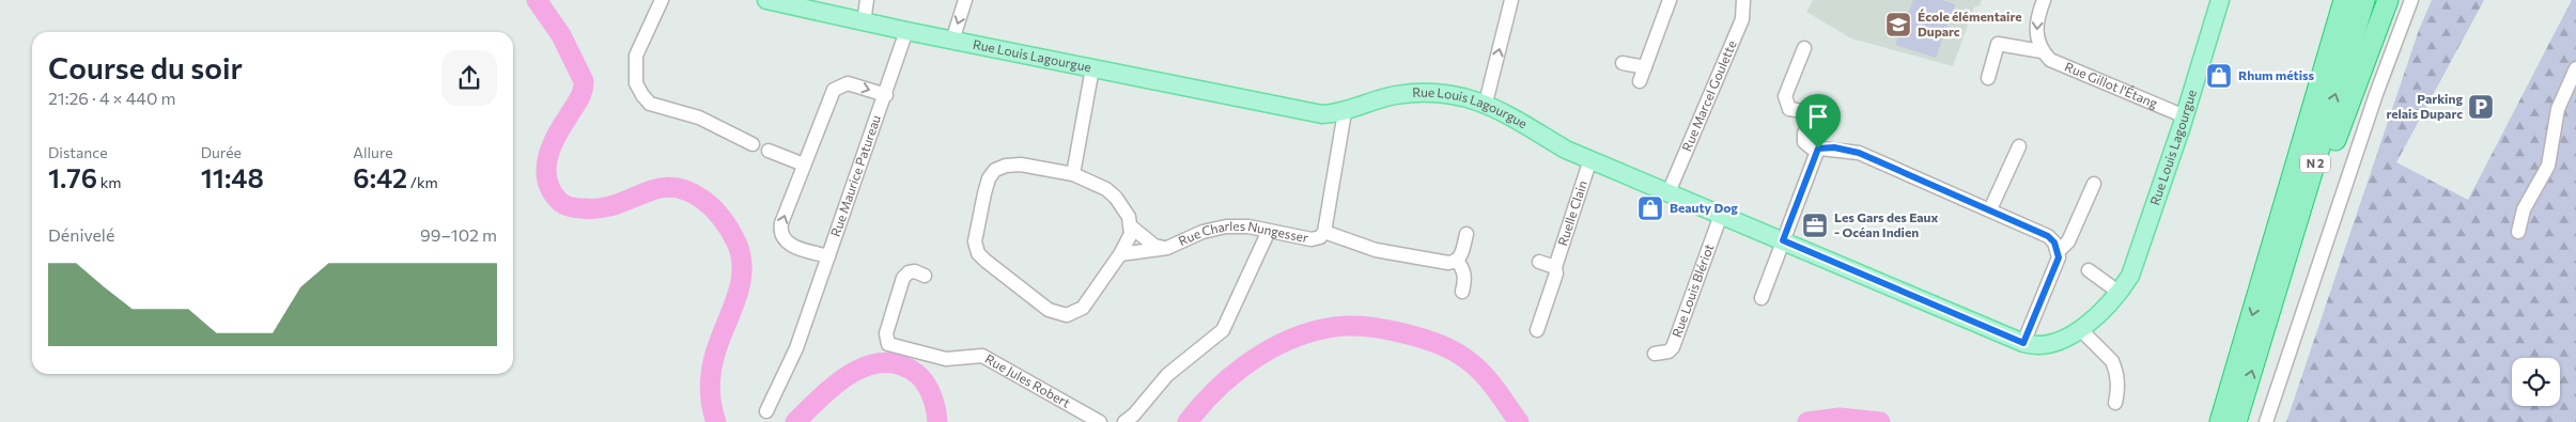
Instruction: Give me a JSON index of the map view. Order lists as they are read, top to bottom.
{
  "streets": {
    "highway": ["N 2"],
    "main road": ["Rue Louis Lagourgue"],
    "street": [
      "Rue Gillot l'Étang",
      "Rue Marcel Goulette",
      "Rue Maurice Patureau",
      "Ruelle Clain",
      "Rue Charles Nungesser",
      "Rue Louis Blériot",
      "Rue Jules Robert"
    ]
  },
  "crossings": [
    ["Rue Louis Lagourgue", "Rue Gillot l'Étang"],
    ["Rue Louis Lagourgue", "Rue Marcel Goulette"],
    ["Rue Louis Lagourgue", "Rue Maurice Patureau"],
    ["Rue Louis Lagourgue", "Ruelle Clain"],
    ["Rue Louis Lagourgue", "Rue Charles Nungesser"],
    ["Rue Louis Lagourgue", "Rue Louis Blériot"]
  ],
  "places": {
    "school or university": ["École élémentaire Duparc"],
    "shop": ["Rhum métiss", "Beauty Dog"],
    "parking": ["Parking relais Duparc"],
    "office": ["Les Gars des Eaux - Océan Indien"]
  },
  "page": {
    "heading": ["Course du soir", "21:26 · 4 × 440 m"],
    "stats": [
      ["Distance", "1.76 km"],
      ["Durée", "11:48"],
      ["Allure", "6:42 /km"]
    ],
    "chart": ["Dénivelé", "99–102 m"]
  }
}
